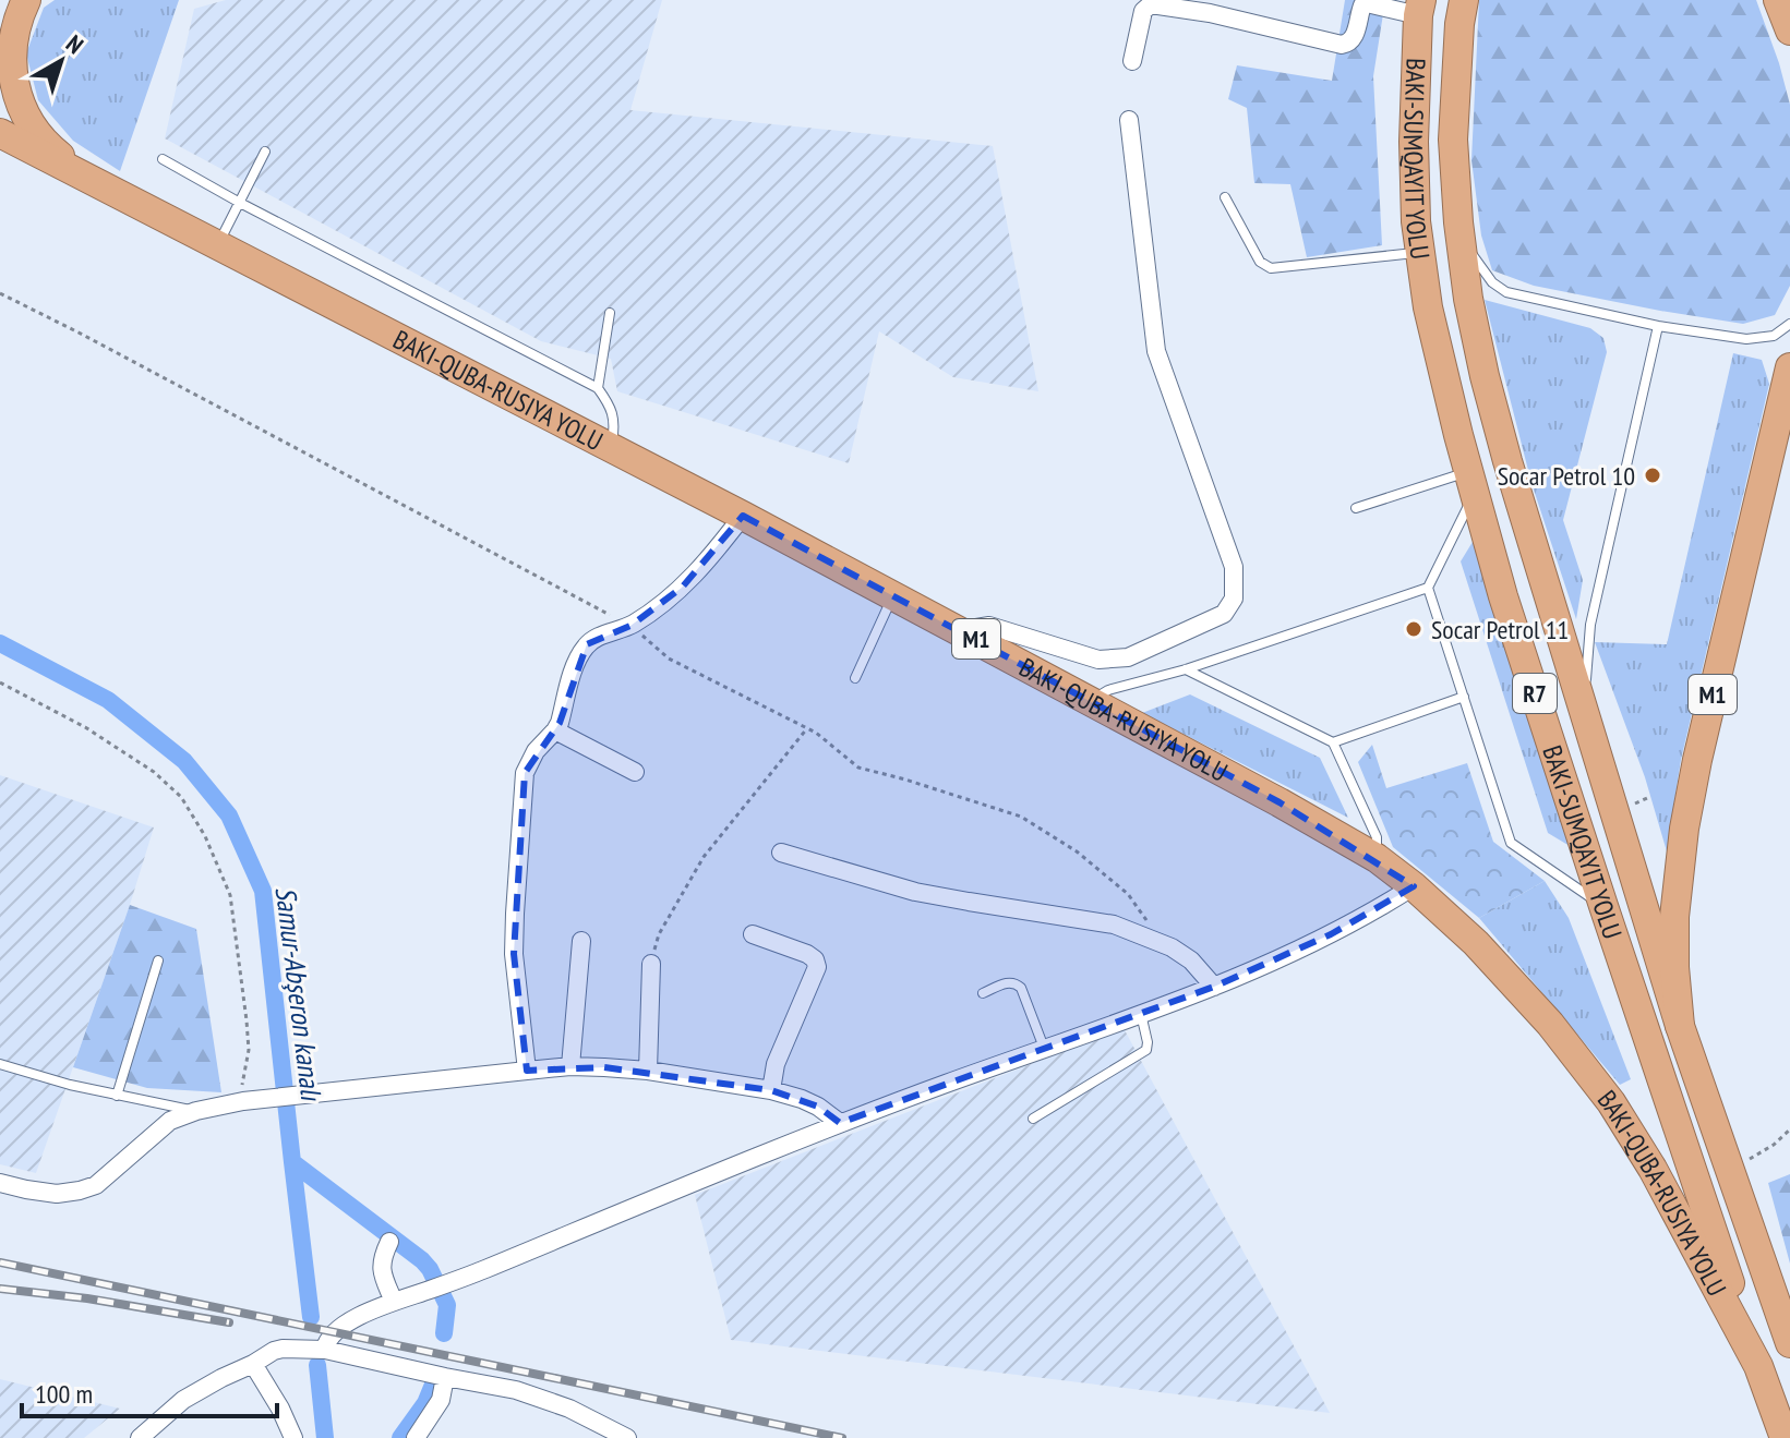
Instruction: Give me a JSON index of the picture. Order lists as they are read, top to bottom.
{
  "streets": {
    "highway": ["M1", "R7"]
  },
  "crossings": [
    ["M1", "R7"]
  ],
  "water": ["Samur-Abşeron kanalı"],
  "places": ["Socar Petrol 10", "Socar Petrol 11"],
  "scale_bar": "100 m",
  "north": "top right"
}
